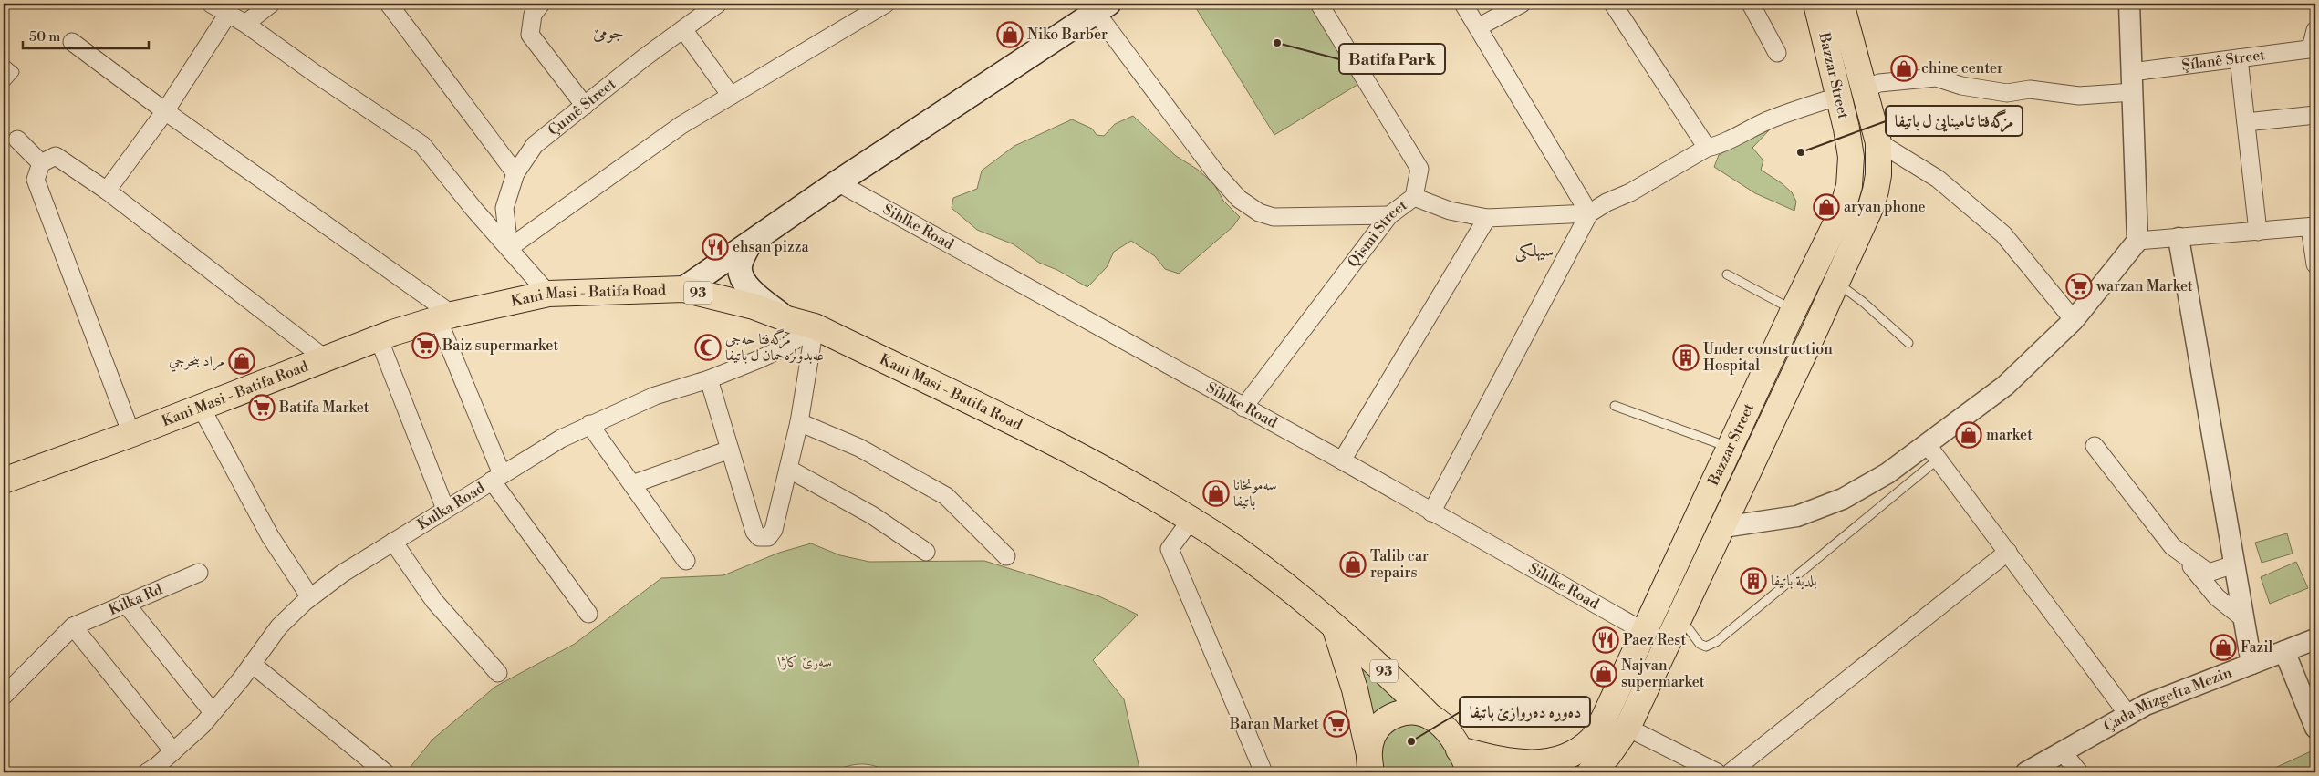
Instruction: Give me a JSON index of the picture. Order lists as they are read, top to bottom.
{
  "streets": {
    "main road": ["Bazzar Street", "93", "Kani Masi - Batifa Road"],
    "street": [
      "Şílanê Street",
      "Çumê Street",
      "Sihlke Road",
      "Qismi Street",
      "Kulka Road",
      "Kilka Rd",
      "Çada Mizgefta Mezin"
    ]
  },
  "crossings": [
    ["Bazzar Street", "Sihlke Road"],
    ["Bazzar Street", "Kani Masi - Batifa Road"],
    ["Sihlke Road", "Qismi Street"],
    ["93", "Kani Masi - Batifa Road"],
    ["Kani Masi - Batifa Road", "Kulka Road"]
  ],
  "districts": ["جومێ", "سيهلكى"],
  "parks": ["سەرێ کاژا"],
  "places": {
    "shop": [
      "Niko Barber",
      "chine center",
      "aryan phone",
      "مراد بنجرجي",
      "market",
      "سه‌مونخانا باتيفا",
      "Talib car repairs",
      "Fazil",
      "Najvan supermarket"
    ],
    "other": ["Batifa Park", "مزگەفتا ئـامینایێ ل باتیفا", "ده‌وره‌ ده‌روازێ باتيفا"],
    "restaurant": ["ehsan pizza", "Paez Rest"],
    "supermarket": [
      "warzan Market",
      "Baiz supermarket",
      "Batifa Market",
      "Baran Market"
    ],
    "mosque": ["مزگەفتا حەجی عەبدولرەحمان ل باتیفا"],
    "building": ["Under construction Hospital", "بلدية باتيفا"]
  },
  "scale_bar": "50 m"
}
